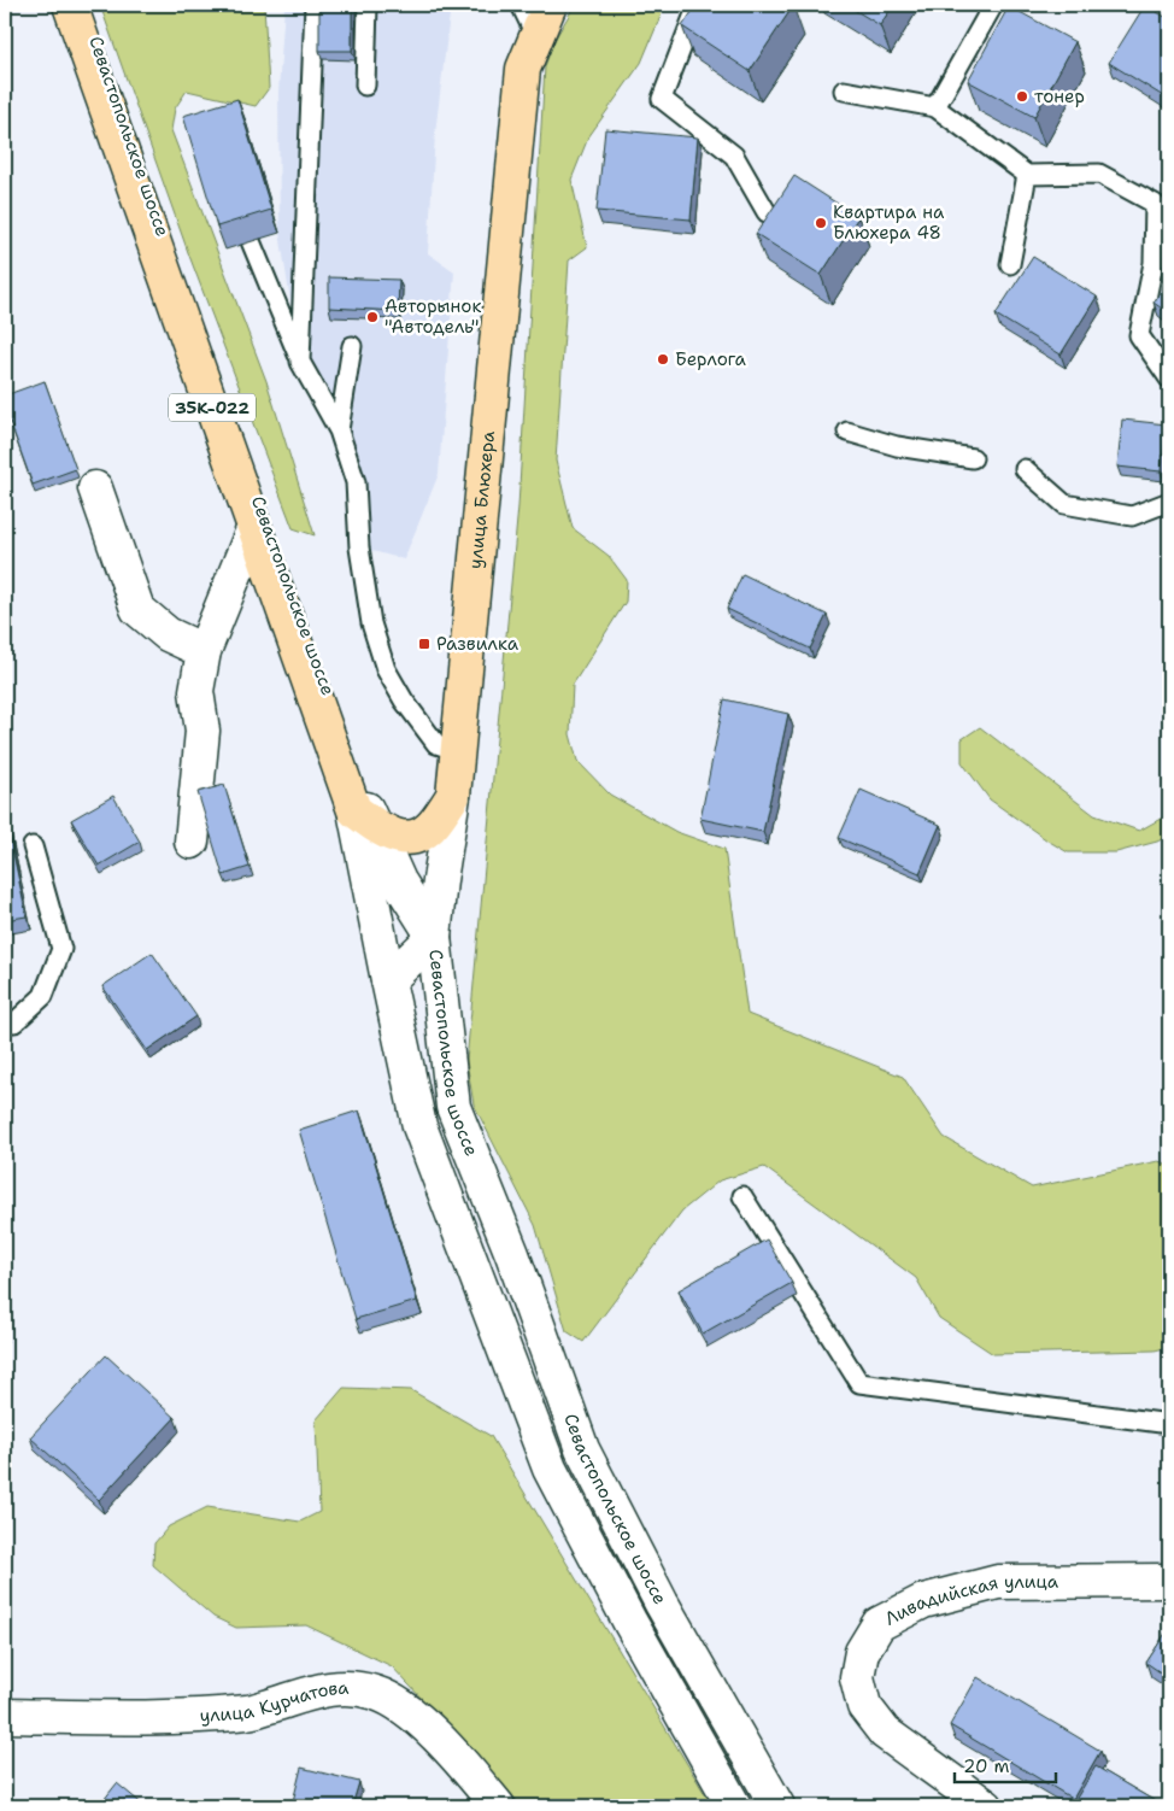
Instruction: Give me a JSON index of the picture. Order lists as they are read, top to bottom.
{
  "streets": {
    "main road": [
      "Севастопольское шоссе",
      "35К-022",
      "улица Блюхера",
      "Ливадийская улица",
      "улица Курчатова"
    ]
  },
  "crossings": [
    ["Севастопольское шоссе", "улица Блюхера"]
  ],
  "places": {
    "other": [
      "тонер",
      "Квартира на Блюхера 48",
      "Авторынок \"Автодель\"",
      "Берлога"
    ],
    "transit": ["Развилка"]
  },
  "scale_bar": "20 m"
}
